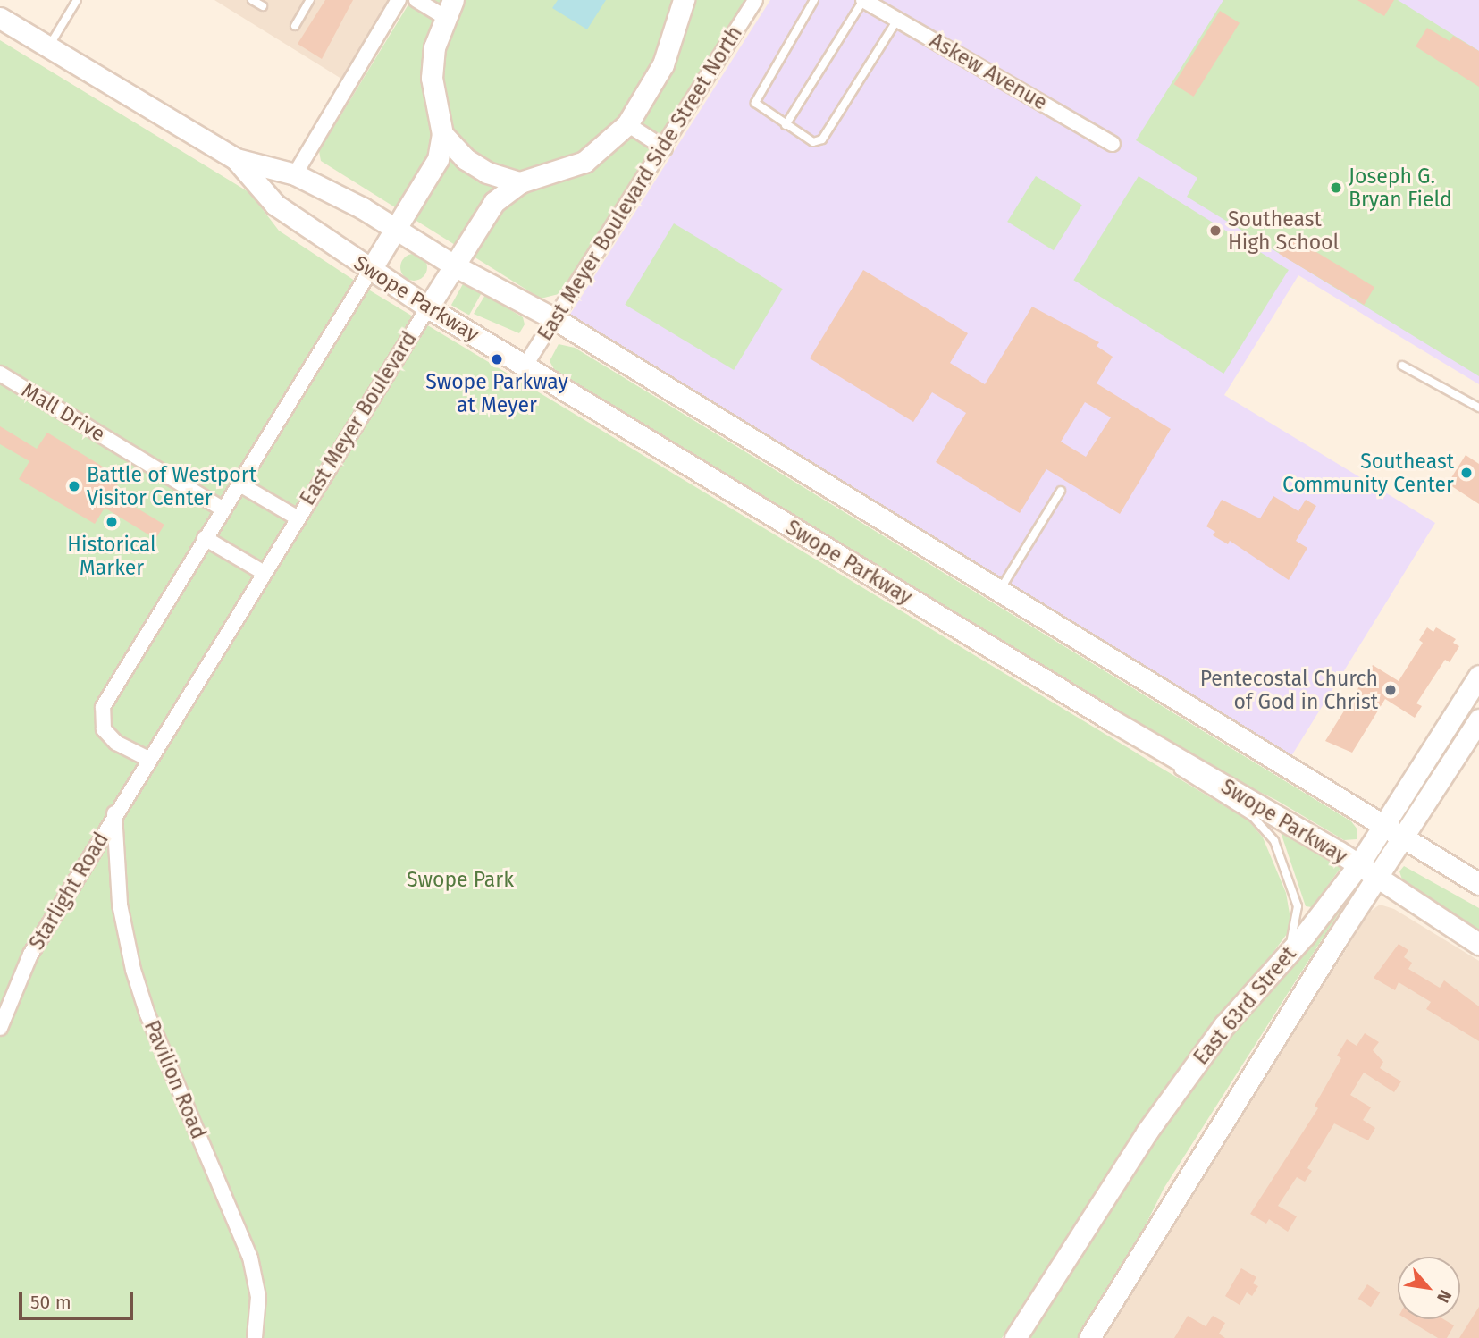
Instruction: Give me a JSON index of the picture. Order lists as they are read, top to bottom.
{
  "streets": {
    "main road": ["Swope Parkway", "East Meyer Boulevard", "East 63rd Street"],
    "street": [
      "Askew Avenue",
      "East Meyer Boulevard Side Street North",
      "Mall Drive",
      "Starlight Road",
      "Pavilion Road"
    ]
  },
  "crossings": [
    ["East Meyer Boulevard Side Street North", "Swope Parkway"],
    ["Swope Parkway", "East Meyer Boulevard"],
    ["Swope Parkway", "East 63rd Street"],
    ["East Meyer Boulevard", "Starlight Road"],
    ["Starlight Road", "Pavilion Road"]
  ],
  "parks": ["Swope Park"],
  "places": [
    "Joseph G. Bryan Field",
    "Southeast High School",
    "Swope Parkway at Meyer",
    "Southeast Community Center",
    "Battle of Westport Visitor Center",
    "Historical Marker",
    "Pentecostal Church of God in Christ"
  ],
  "scale_bar": "50 m",
  "north": "bottom right"
}
